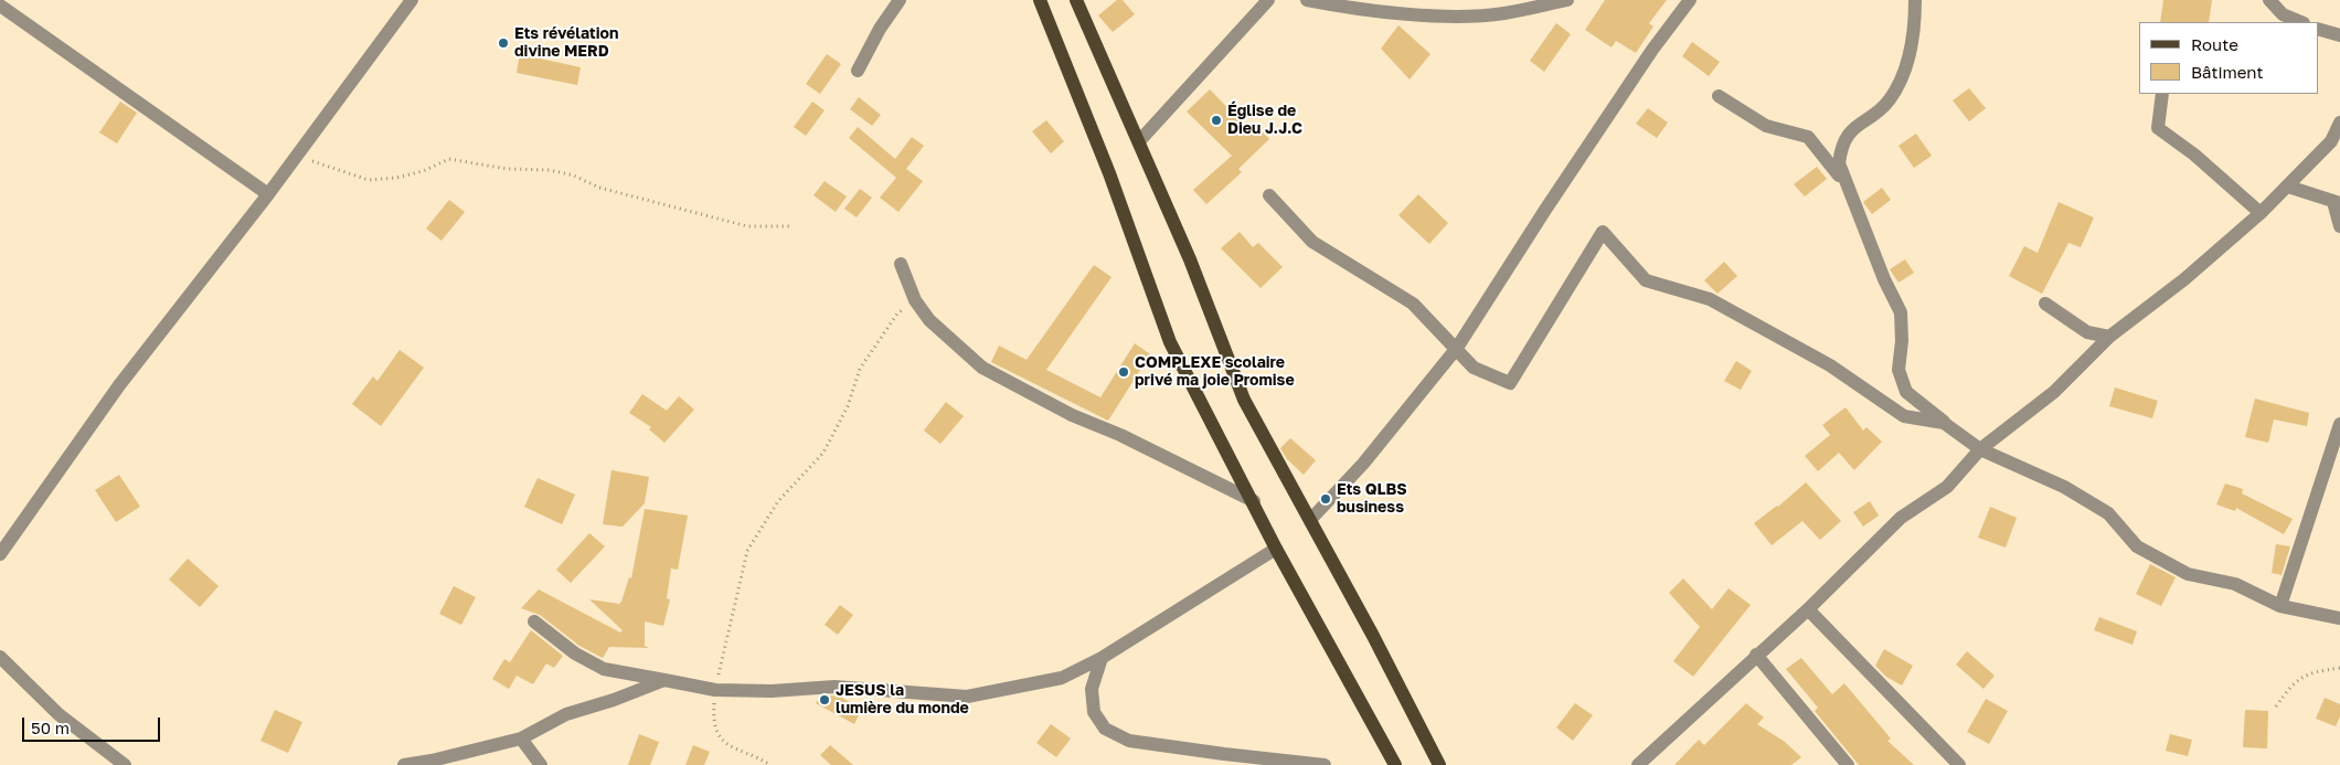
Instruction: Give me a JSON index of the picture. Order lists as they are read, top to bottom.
{
  "places": [
    "Ets révélation divine MERD",
    "Église de Dieu J.J.C",
    "COMPLEXE scolaire privé ma joie Promise",
    "Ets QLBS business",
    "JESUS la lumière du monde"
  ],
  "legend": ["Route", "Bâtiment"],
  "scale_bar": "50 m"
}
